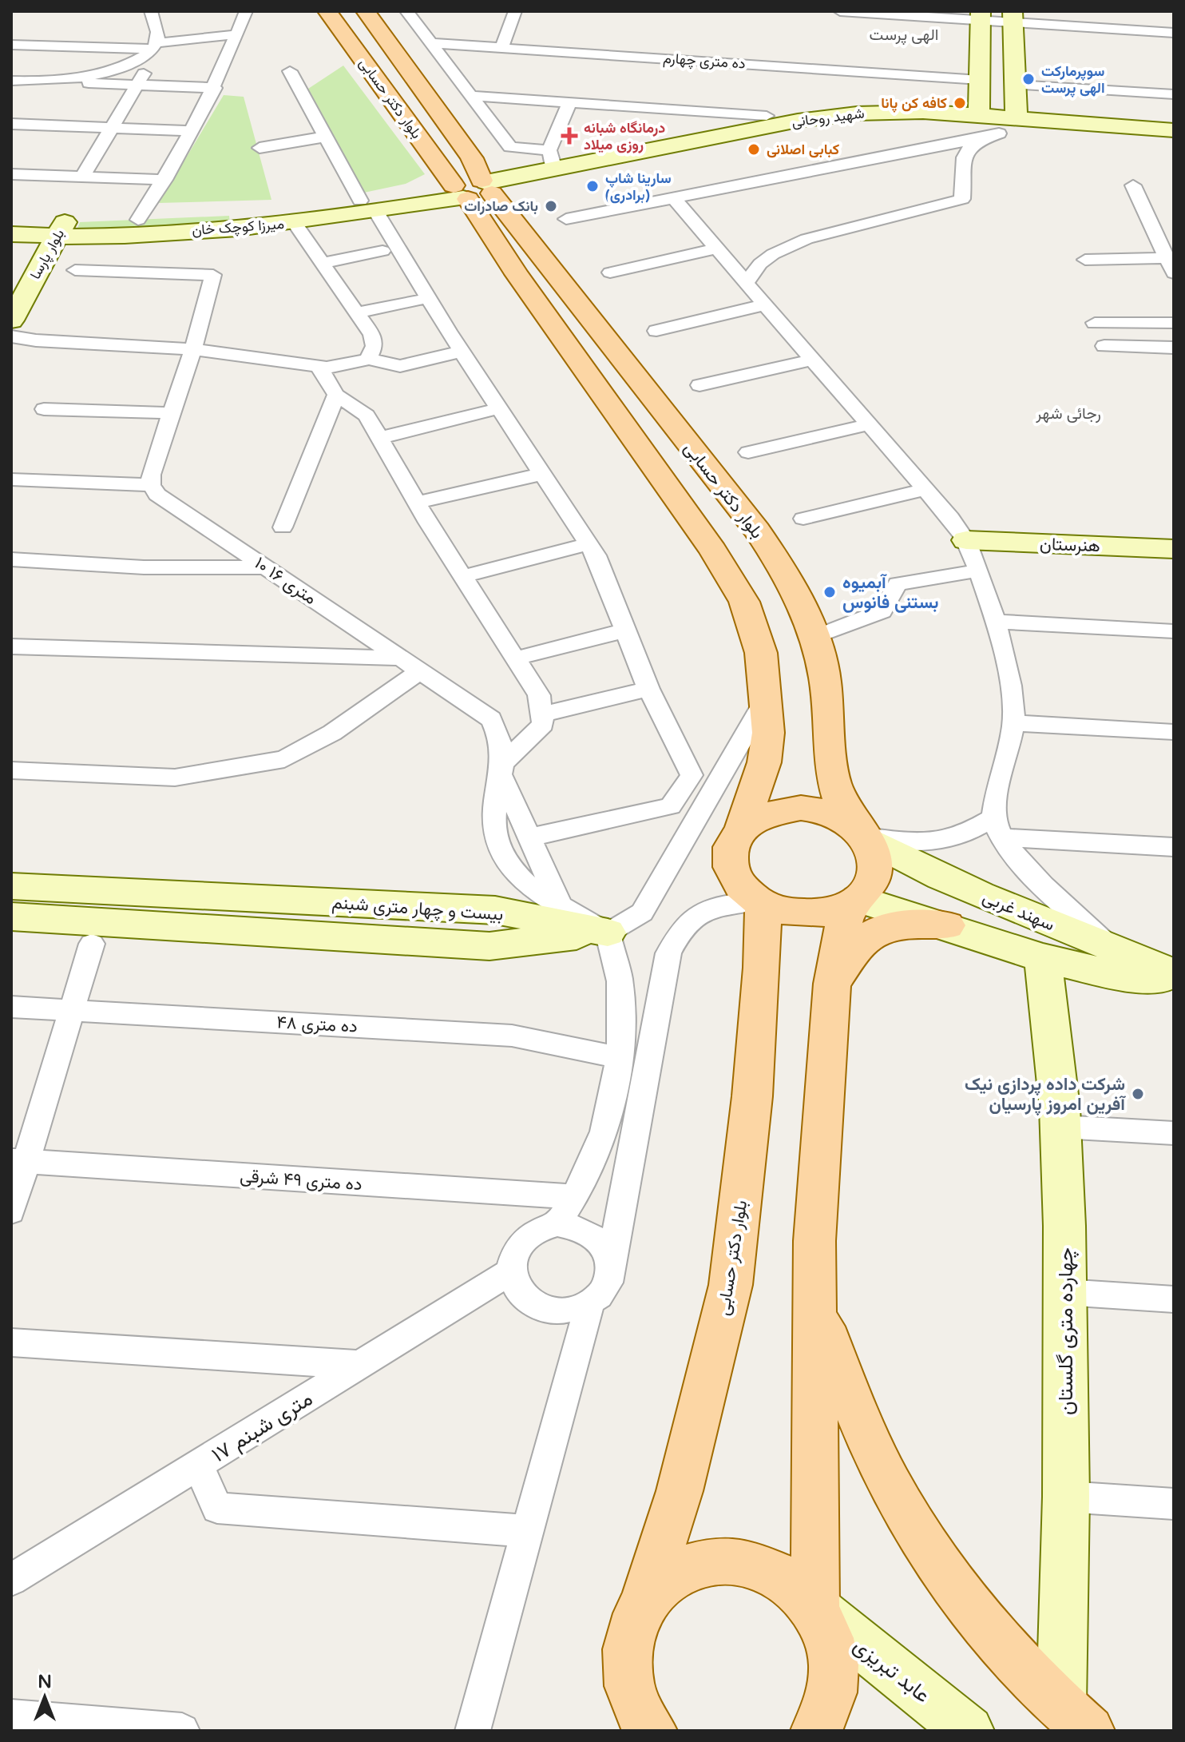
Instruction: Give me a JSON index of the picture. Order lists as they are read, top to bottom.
{
  "streets": {
    "main road": [
      "بلوار دکتر حسابی",
      "شهید روحانی",
      "میرزا کوچک خان",
      "بلوار پارسا",
      "هنرستان",
      "بیست و چهار متری شبنم",
      "سهند غربی",
      "چهارده متری گلستان",
      "عابد تبریزی"
    ],
    "street": [
      "ده متری چهارم",
      "۱۰ متری ۱۶",
      "ده متری ۴۸",
      "ده متری ۴۹ شرقی",
      "۱۷ متری شبنم"
    ]
  },
  "crossings": [
    ["بلوار دکتر حسابی", "شهید روحانی"],
    ["بلوار دکتر حسابی", "میرزا کوچک خان"],
    ["بلوار دکتر حسابی", "سهند غربی"],
    ["شهید روحانی", "میرزا کوچک خان"],
    ["میرزا کوچک خان", "بلوار پارسا"],
    ["سهند غربی", "چهارده متری گلستان"]
  ],
  "districts": ["الهی پرست", "رجائی شهر"],
  "places": {
    "other": [
      "سوپرمارکت الهی پرست",
      "کافه کن پانا",
      "کبابی اصلانی",
      "سارینا شاپ (برادری)",
      "بانک صادرات",
      "آبمیوه بستنی فانوس",
      "شرکت داده پردازی نیک آفرین امروز پارسیان"
    ],
    "health": ["درمانگاه شبانه روزی میلاد"]
  },
  "north": "top"
}
